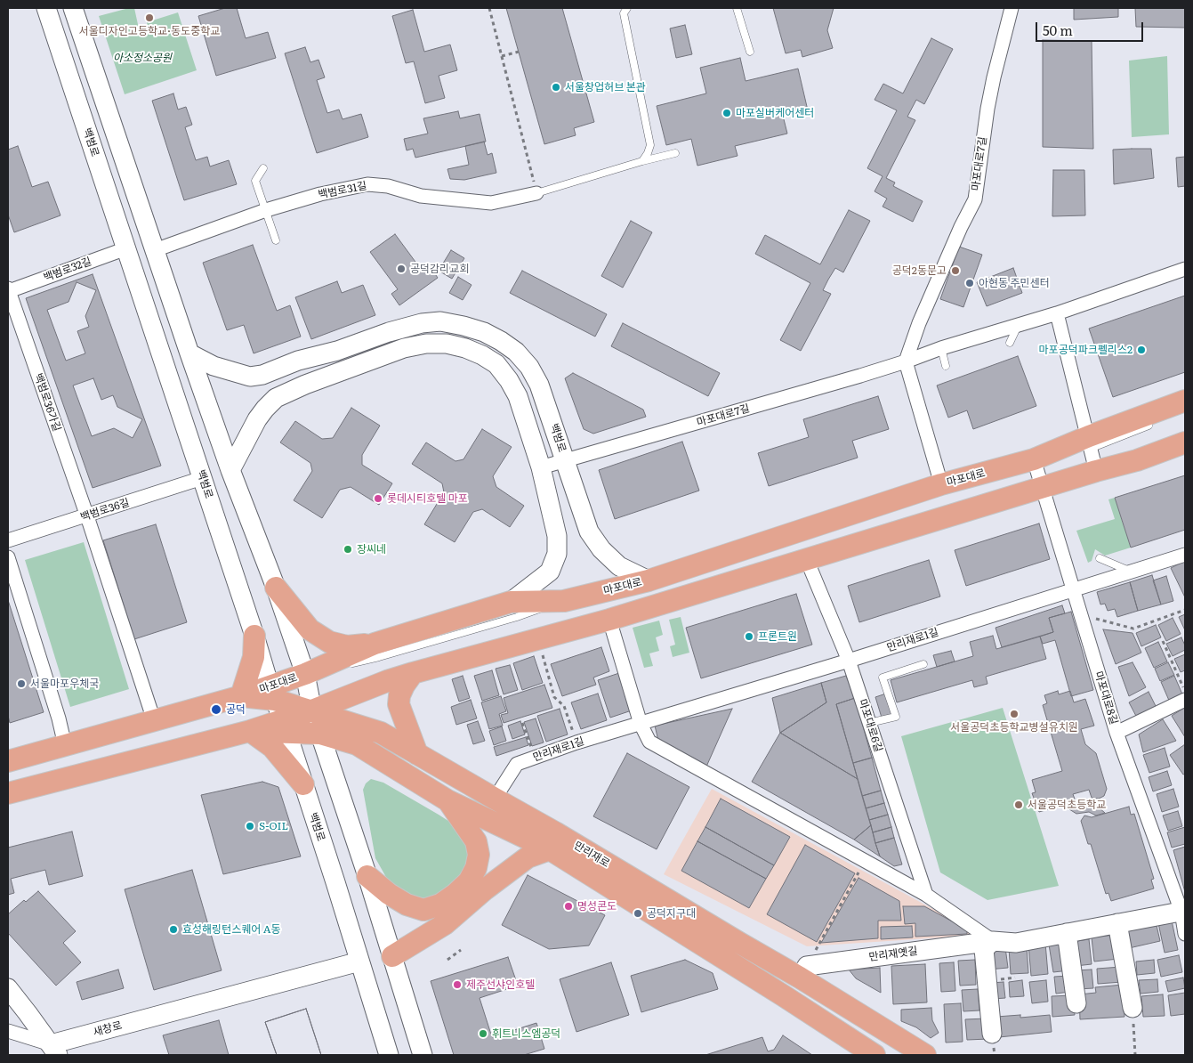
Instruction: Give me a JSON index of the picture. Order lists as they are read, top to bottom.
{
  "streets": {
    "main road": [
      "백범로",
      "마포대로",
      "만리재로",
      "만리재옛길",
      "새창로"
    ],
    "street": [
      "마포대로7길",
      "백범로31길",
      "백범로32길",
      "백범로36가길",
      "백범로36길",
      "만리재로1길",
      "마포대로8길",
      "마포대로6길"
    ]
  },
  "crossings": [
    ["백범로", "마포대로7길"],
    ["백범로", "백범로32길"],
    ["백범로", "마포대로"],
    ["백범로", "백범로36길"],
    ["백범로", "만리재로"],
    ["백범로", "새창로"],
    ["백범로32길", "백범로36가길"],
    ["백범로36가길", "백범로36길"],
    ["마포대로", "마포대로8길"],
    ["마포대로", "만리재로"],
    ["만리재로1길", "마포대로8길"],
    ["만리재로1길", "마포대로6길"],
    ["만리재로1길", "만리재로"],
    ["마포대로8길", "만리재옛길"],
    ["만리재로", "만리재옛길"]
  ],
  "parks": ["아소정소공원"],
  "places": [
    "서울디자인고등학교·동도중학교",
    "서울창업허브 본관",
    "마포실버케어센터",
    "공덕감리교회",
    "공덕2동문고",
    "아현동 주민센터",
    "마포공덕파크펠리스2",
    "롯데시티호텔 마포",
    "장씨네",
    "프론트원",
    "서울마포우체국",
    "공덕",
    "서울공덕초등학교병설유치원",
    "서울공덕초등학교",
    "S-OIL",
    "명성콘도",
    "공덕지구대",
    "효성해링턴스퀘어 A동",
    "제주선샤인호텔",
    "휘트니스엠공덕"
  ],
  "scale_bar": "50 m"
}
